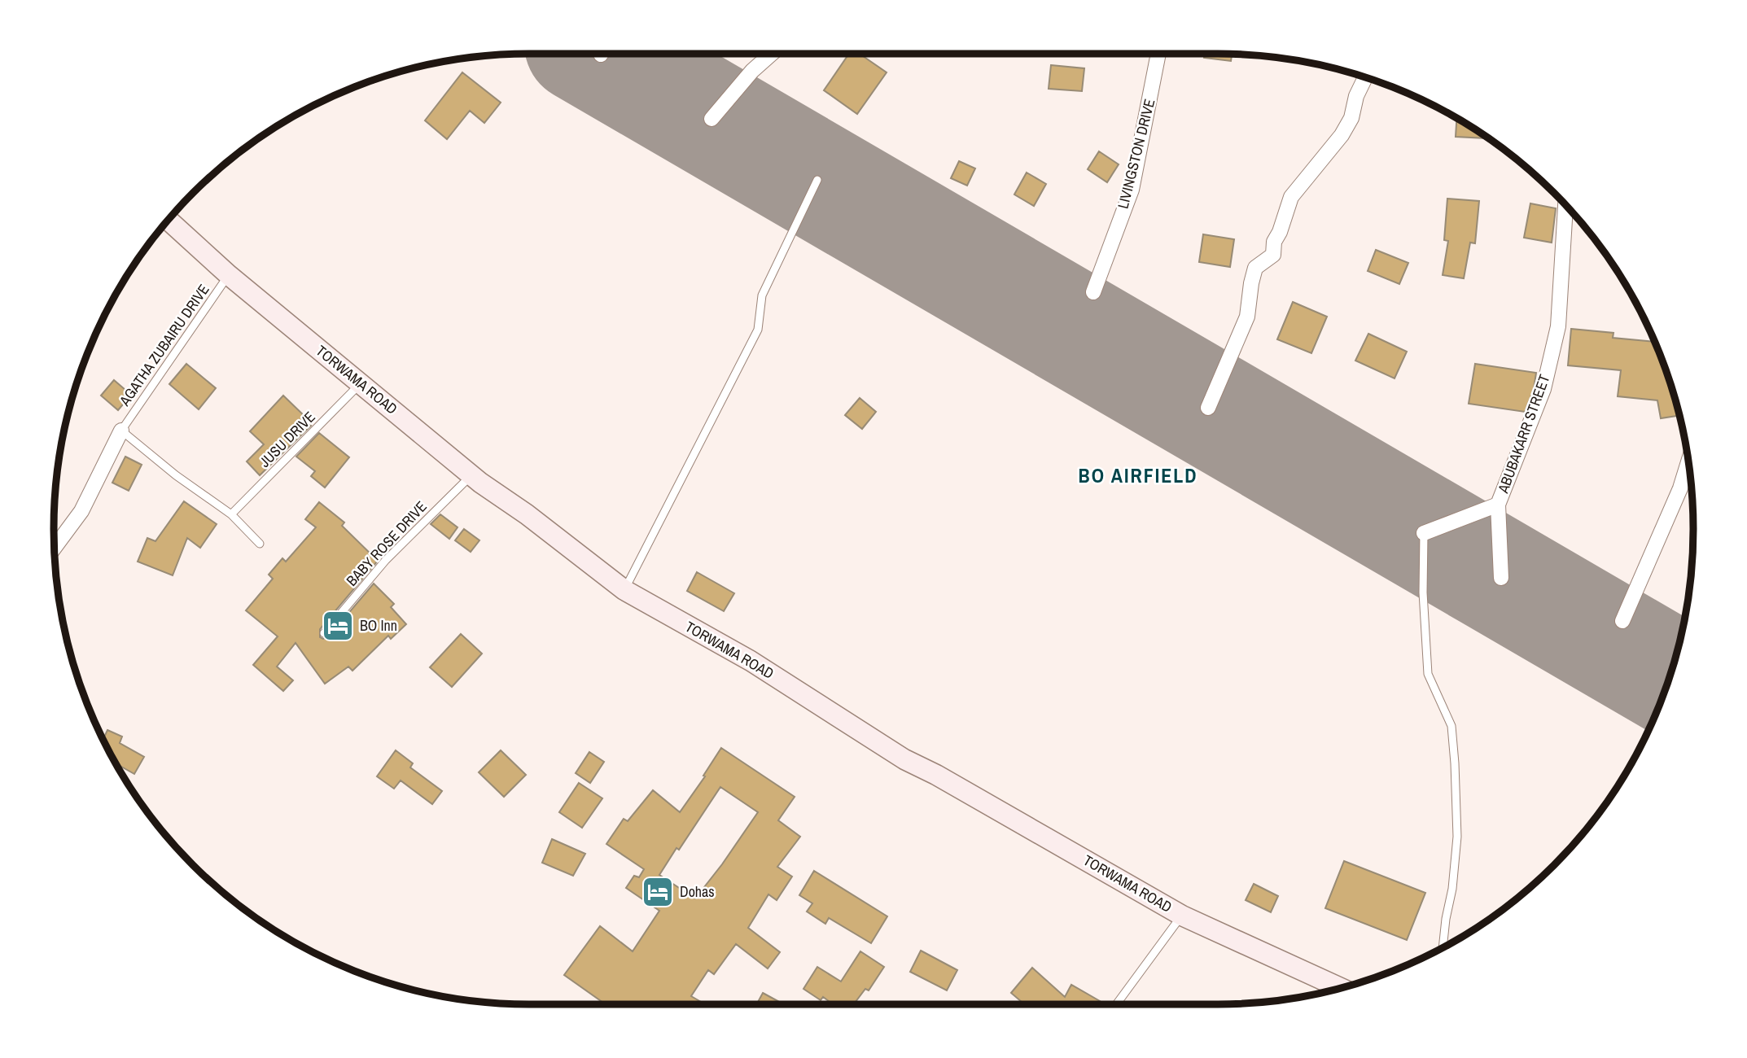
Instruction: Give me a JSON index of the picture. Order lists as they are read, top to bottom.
{
  "streets": {
    "main road": ["TORWAMA ROAD"],
    "street": ["LIVINGSTON DRIVE", "ABUBAKARR STREET"],
    "lane": ["AGATHA ZUBAIRU DRIVE", "JUSU DRIVE", "BABY ROSE DRIVE"]
  },
  "crossings": [
    ["AGATHA ZUBAIRU DRIVE", "TORWAMA ROAD"],
    ["TORWAMA ROAD", "JUSU DRIVE"],
    ["TORWAMA ROAD", "BABY ROSE DRIVE"]
  ],
  "districts": ["BO AIRFIELD"],
  "places": {
    "hotel": ["BO Inn", "Dohas"]
  }
}
